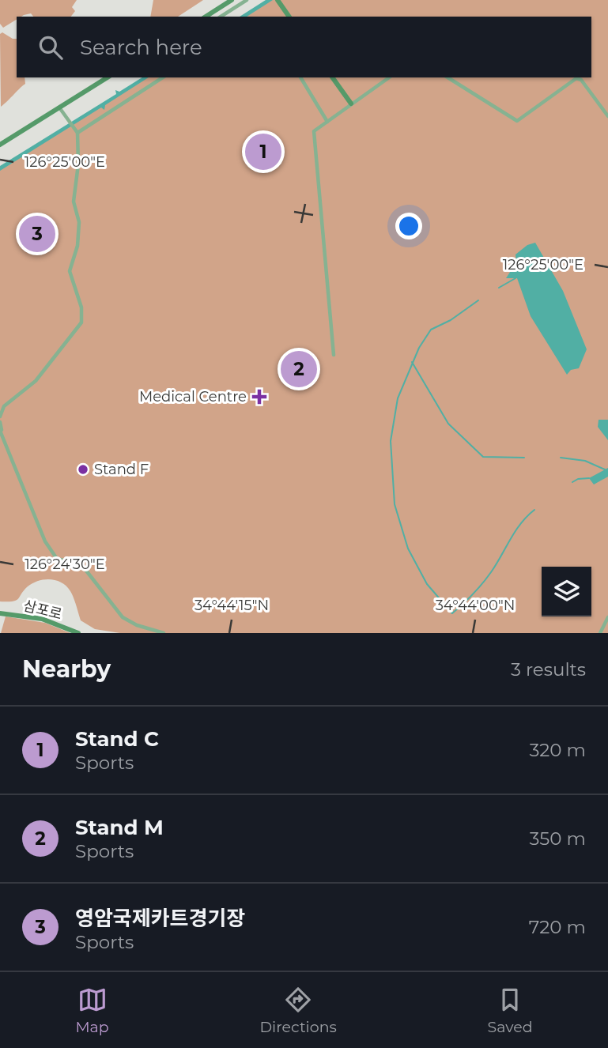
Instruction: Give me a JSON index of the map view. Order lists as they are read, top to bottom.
{
  "streets": {
    "street": ["삼포로"]
  },
  "places": {
    "health": ["Medical Centre"],
    "other": ["Stand F"]
  },
  "page": {
    "search": "Search here",
    "pins": ["1", "3", "2"],
    "heading": ["Nearby", "3 results"],
    "list": [
      {
        "mark": "1",
        "name": "Stand C",
        "note": "Sports",
        "value": "320 m"
      },
      {
        "mark": "2",
        "name": "Stand M",
        "note": "Sports",
        "value": "350 m"
      },
      {
        "mark": "3",
        "name": "영암국제카트경기장",
        "note": "Sports",
        "value": "720 m"
      }
    ],
    "nav": ["Map", "Directions", "Saved"]
  },
  "coordinates": [
    "126°25'00\"E",
    "126°24'30\"E",
    "34°44'15\"N",
    "34°44'00\"N"
  ]
}
